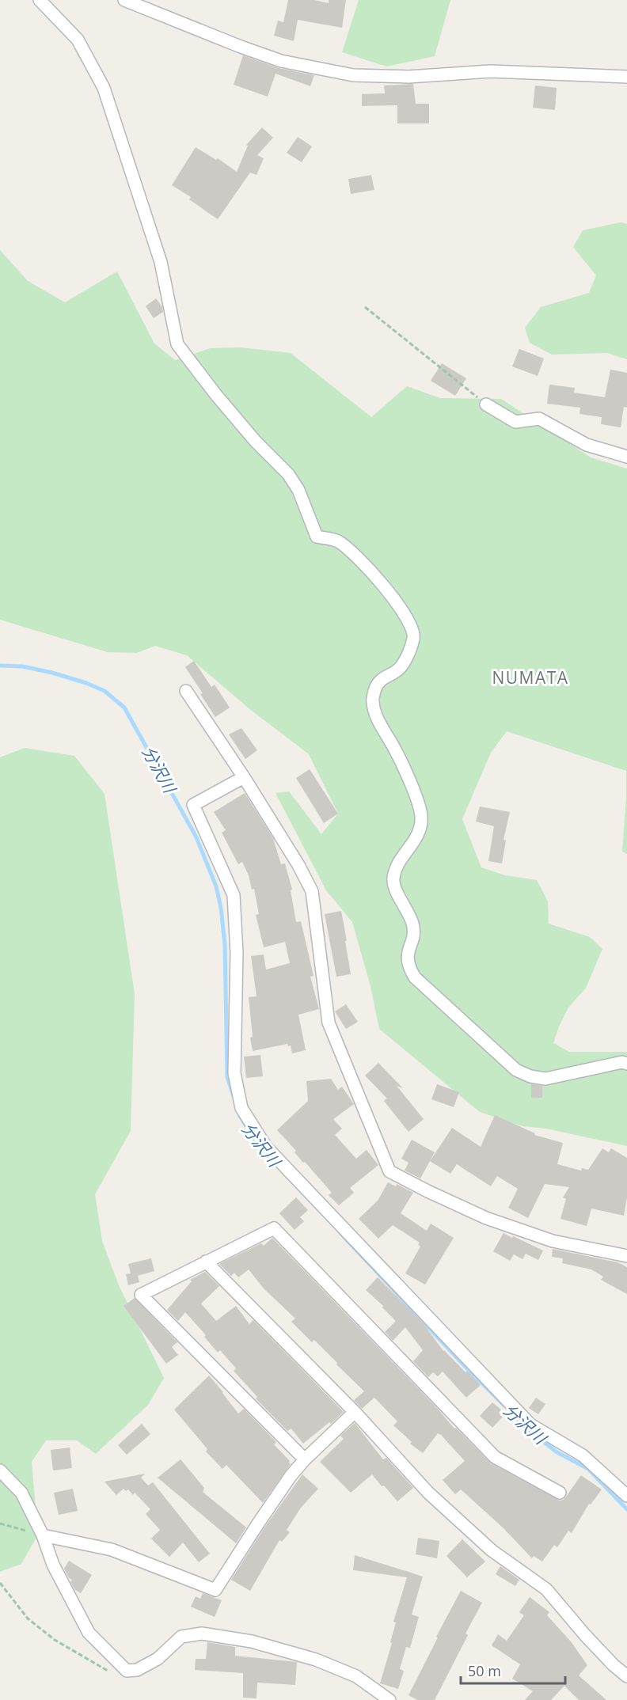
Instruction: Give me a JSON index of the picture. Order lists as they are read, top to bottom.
{
  "districts": ["NUMATA"],
  "water": ["分沢川"],
  "scale_bar": "50 m"
}
